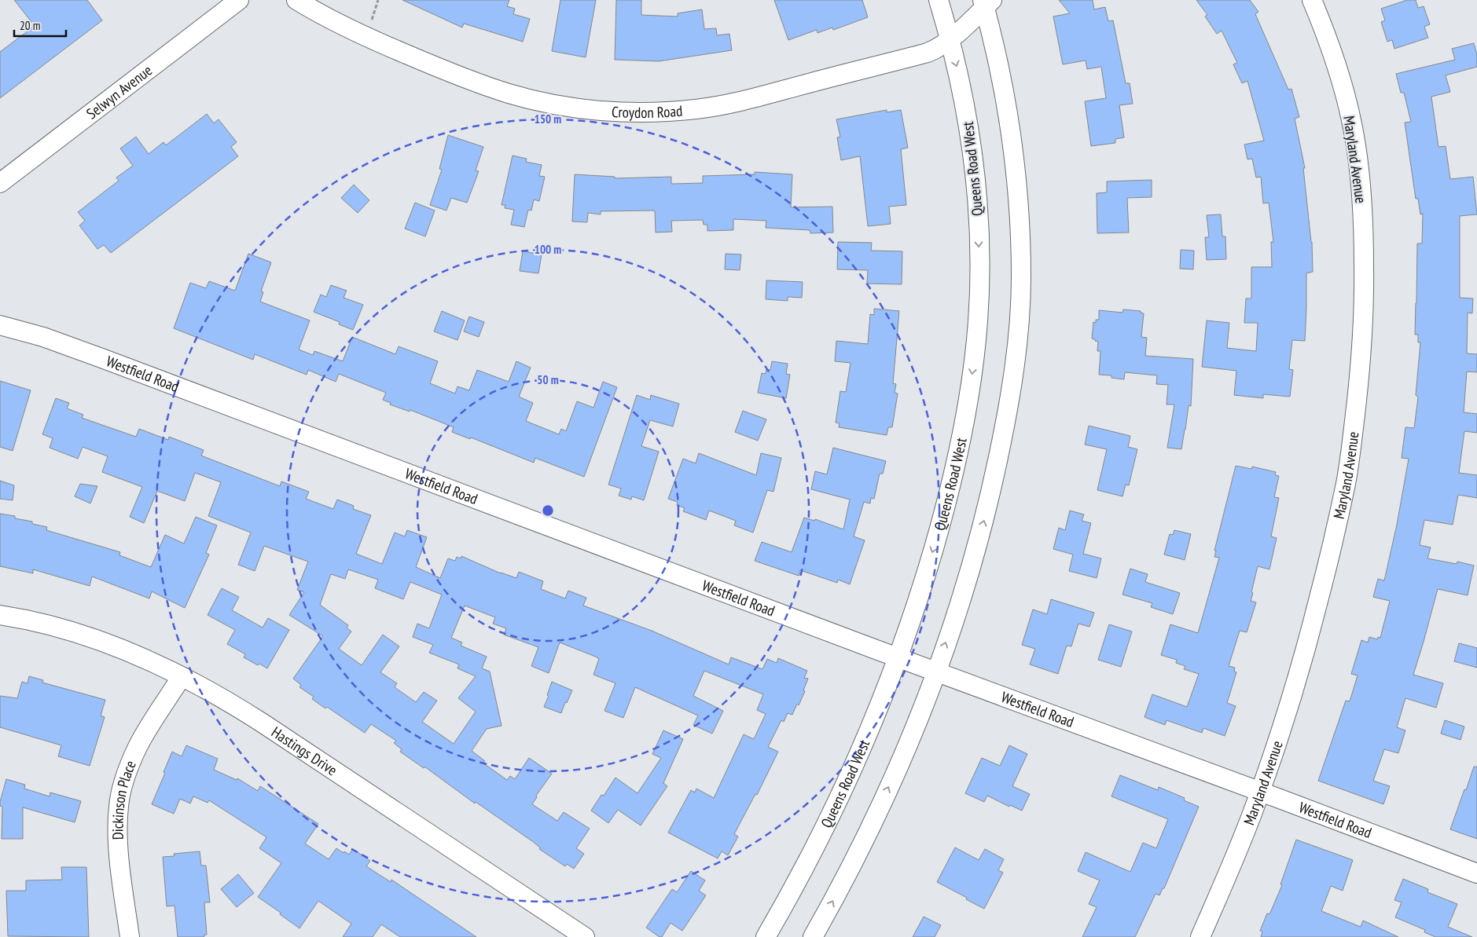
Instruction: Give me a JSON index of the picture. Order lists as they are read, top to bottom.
{
  "streets": {
    "street": [
      "Selwyn Avenue",
      "Croydon Road",
      "Maryland Avenue",
      "Queens Road West",
      "Westfield Road",
      "Hastings Drive",
      "Dickinson Place"
    ]
  },
  "crossings": [
    ["Croydon Road", "Queens Road West"],
    ["Maryland Avenue", "Westfield Road"],
    ["Queens Road West", "Westfield Road"],
    ["Hastings Drive", "Dickinson Place"]
  ],
  "scale_bar": "20 m",
  "rings": ["150 m", "100 m", "50 m"]
}
